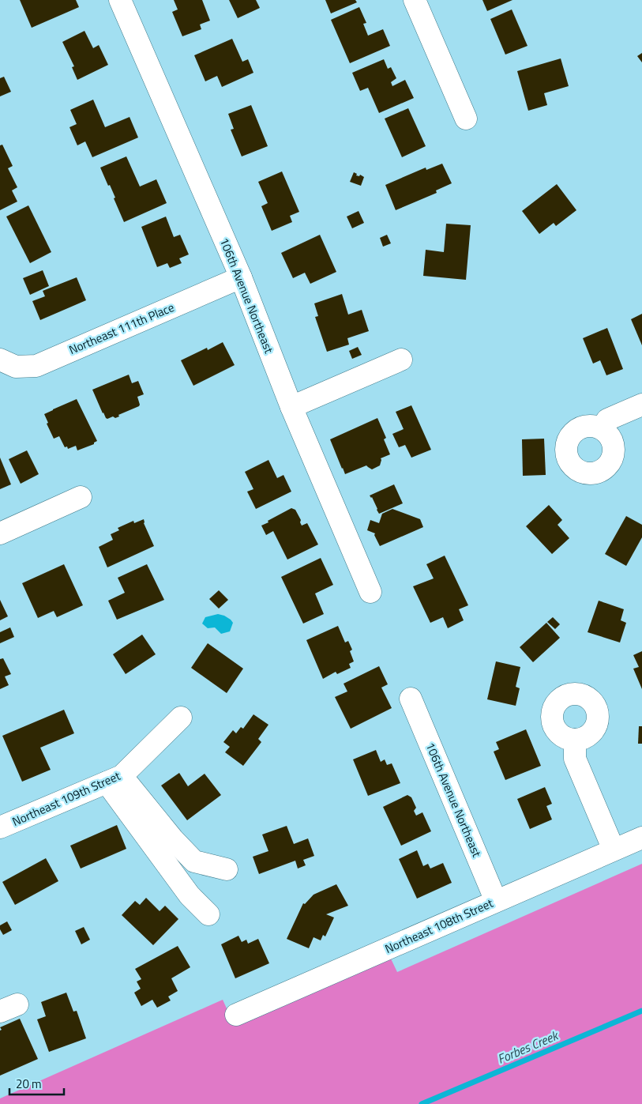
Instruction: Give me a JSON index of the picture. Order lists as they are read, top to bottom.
{
  "streets": {
    "street": [
      "106th Avenue Northeast",
      "Northeast 111th Place",
      "Northeast 109th Street",
      "Northeast 108th Street"
    ]
  },
  "crossings": [
    ["106th Avenue Northeast", "Northeast 111th Place"],
    ["106th Avenue Northeast", "Northeast 108th Street"]
  ],
  "water": ["Forbes Creek"],
  "scale_bar": "20 m"
}
